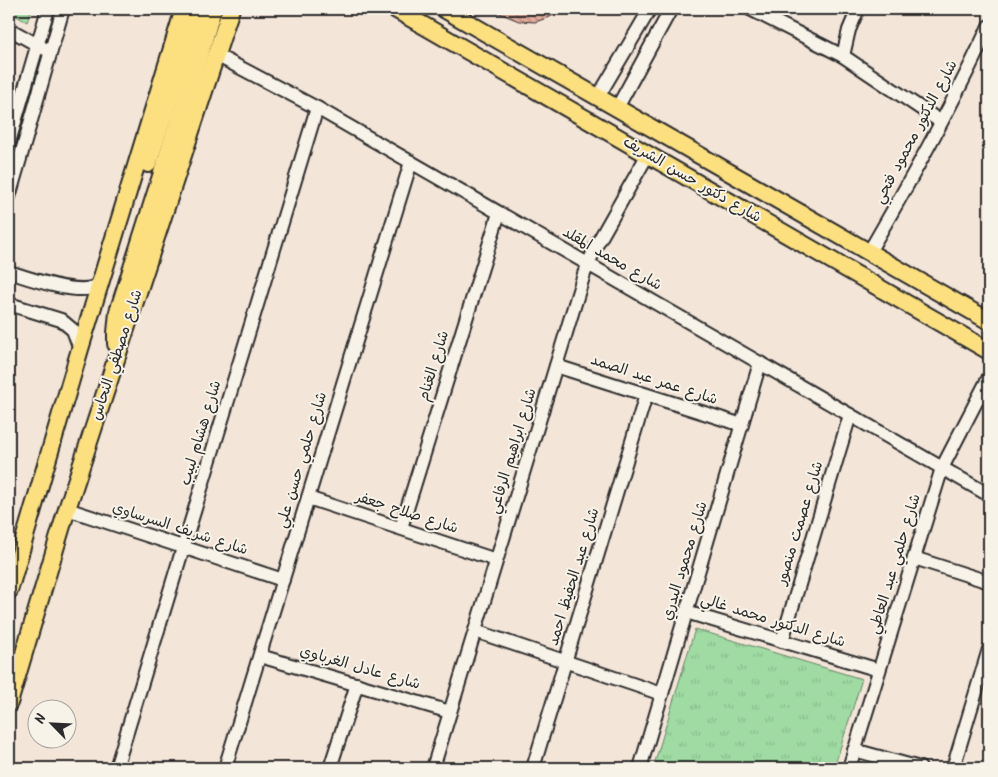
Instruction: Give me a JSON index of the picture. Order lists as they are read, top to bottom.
{
  "streets": {
    "main road": ["شارع دكتور حسن الشريف", "شارع مصطفي النحاس"],
    "street": [
      "شارع الدكتور محمود فتحي",
      "شارع محمد المقلد",
      "شارع الغنام",
      "شارع عمر عبد الصمد",
      "شارع هشام لبيب",
      "شارع ابراهيم الرفاعي",
      "شارع حلمي حسن علي",
      "شارع صلاح جعفر",
      "شارع عصمت منصور",
      "شارع شريف السرساوي",
      "شارع محمود البدري",
      "شارع حلمي عبد العاطي",
      "شارع عبد الحفيظ احمد",
      "شارع الدكتور محمد غالي",
      "شارع عادل الغرباوي"
    ]
  },
  "crossings": [
    ["شارع الدكتور محمود فتحي", "شارع دكتور حسن الشريف"],
    ["شارع دكتور حسن الشريف", "شارع ابراهيم الرفاعي"],
    ["شارع محمد المقلد", "شارع مصطفي النحاس"],
    ["شارع محمد المقلد", "شارع الغنام"],
    ["شارع محمد المقلد", "شارع هشام لبيب"],
    ["شارع محمد المقلد", "شارع ابراهيم الرفاعي"],
    ["شارع محمد المقلد", "شارع حلمي حسن علي"],
    ["شارع محمد المقلد", "شارع عصمت منصور"],
    ["شارع محمد المقلد", "شارع محمود البدري"],
    ["شارع محمد المقلد", "شارع حلمي عبد العاطي"],
    ["شارع مصطفي النحاس", "شارع شريف السرساوي"],
    ["شارع الغنام", "شارع صلاح جعفر"],
    ["شارع عمر عبد الصمد", "شارع ابراهيم الرفاعي"],
    ["شارع عمر عبد الصمد", "شارع محمود البدري"],
    ["شارع عمر عبد الصمد", "شارع عبد الحفيظ احمد"],
    ["شارع هشام لبيب", "شارع شريف السرساوي"],
    ["شارع ابراهيم الرفاعي", "شارع صلاح جعفر"],
    ["شارع ابراهيم الرفاعي", "شارع عادل الغرباوي"],
    ["شارع حلمي حسن علي", "شارع صلاح جعفر"],
    ["شارع حلمي حسن علي", "شارع شريف السرساوي"],
    ["شارع حلمي حسن علي", "شارع عادل الغرباوي"],
    ["شارع عصمت منصور", "شارع الدكتور محمد غالي"],
    ["شارع محمود البدري", "شارع الدكتور محمد غالي"],
    ["شارع حلمي عبد العاطي", "شارع الدكتور محمد غالي"]
  ],
  "north": "top left"
}
